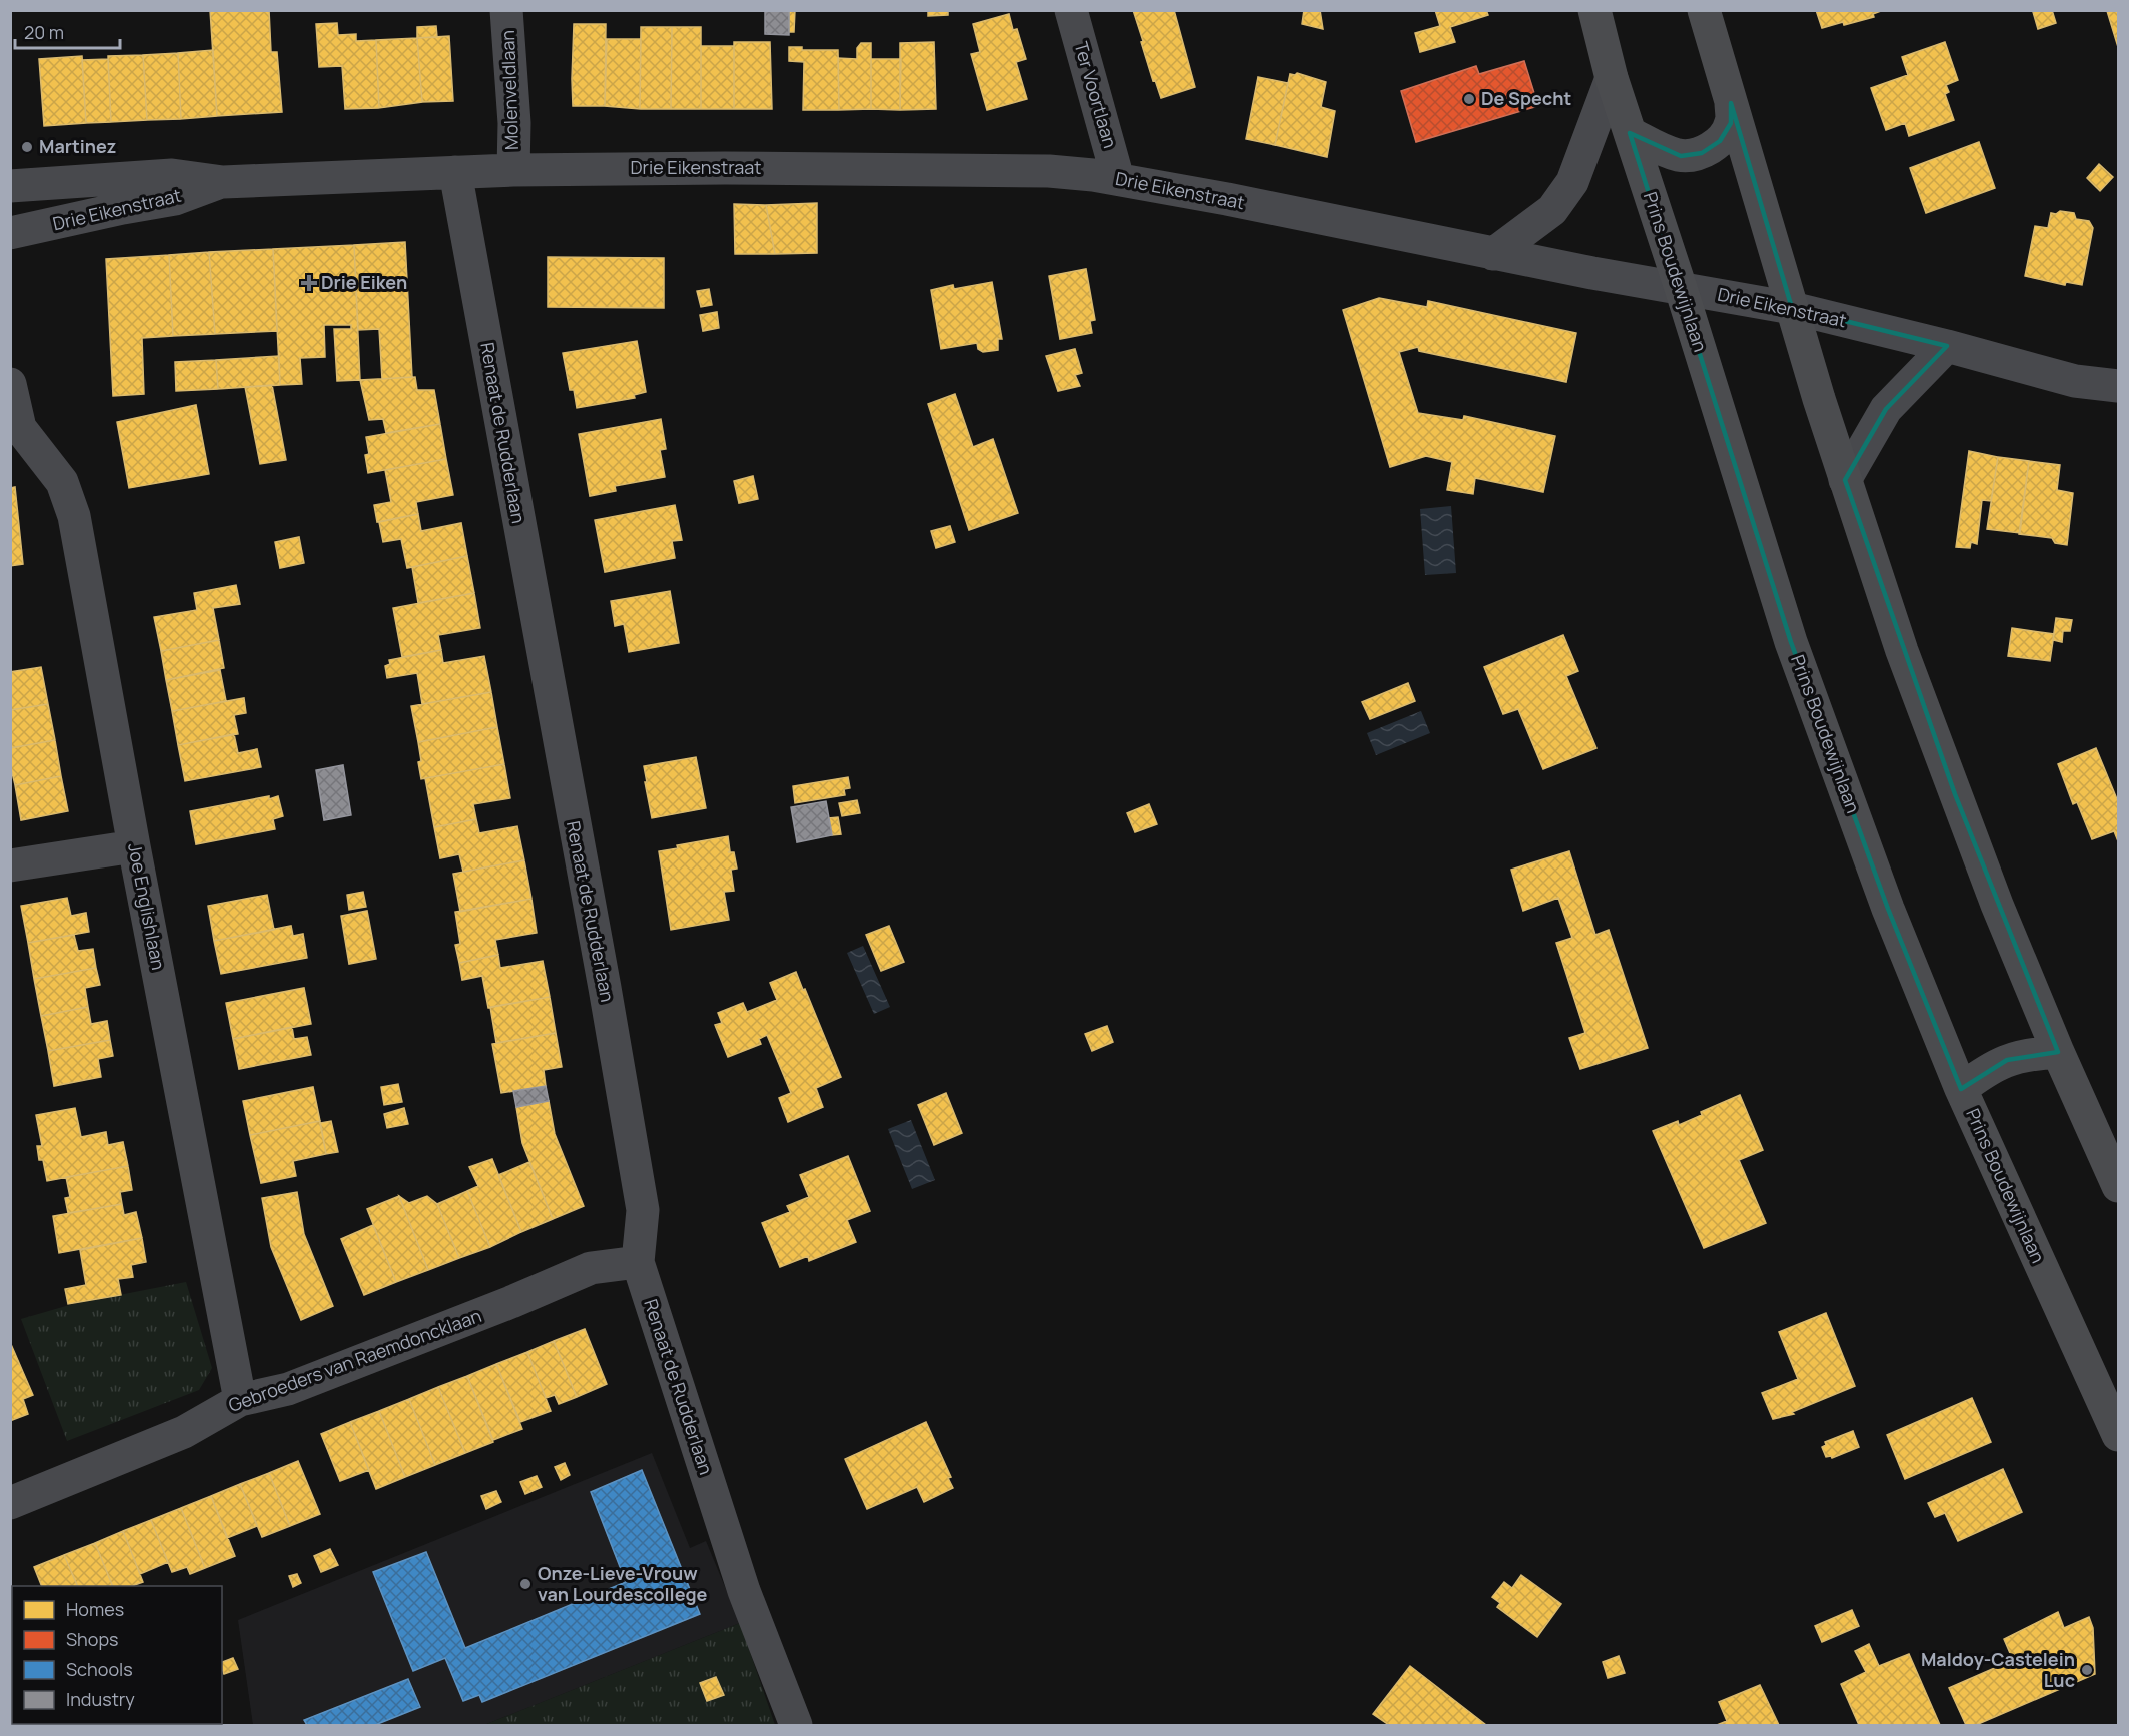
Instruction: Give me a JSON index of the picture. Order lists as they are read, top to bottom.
{
  "streets": {
    "main road": ["Prins Boudewijnlaan"],
    "street": [
      "Molenveldlaan",
      "Ter Voortlaan",
      "Drie Eikenstraat",
      "Renaat de Rudderlaan",
      "Joe Englishlaan",
      "Gebroeders van Raemdoncklaan"
    ]
  },
  "crossings": [
    ["Molenveldlaan", "Drie Eikenstraat"],
    ["Ter Voortlaan", "Drie Eikenstraat"],
    ["Drie Eikenstraat", "Prins Boudewijnlaan"],
    ["Drie Eikenstraat", "Renaat de Rudderlaan"],
    ["Renaat de Rudderlaan", "Gebroeders van Raemdoncklaan"],
    ["Joe Englishlaan", "Gebroeders van Raemdoncklaan"]
  ],
  "places": {
    "other": [
      "De Specht",
      "Martinez",
      "Onze-Lieve-Vrouw van Lourdescollege",
      "Maldoy-Castelein Luc"
    ],
    "health": ["Drie Eiken"]
  },
  "legend": [
    "Homes",
    "Shops",
    "Schools",
    "Industry"
  ],
  "scale_bar": "20 m"
}
